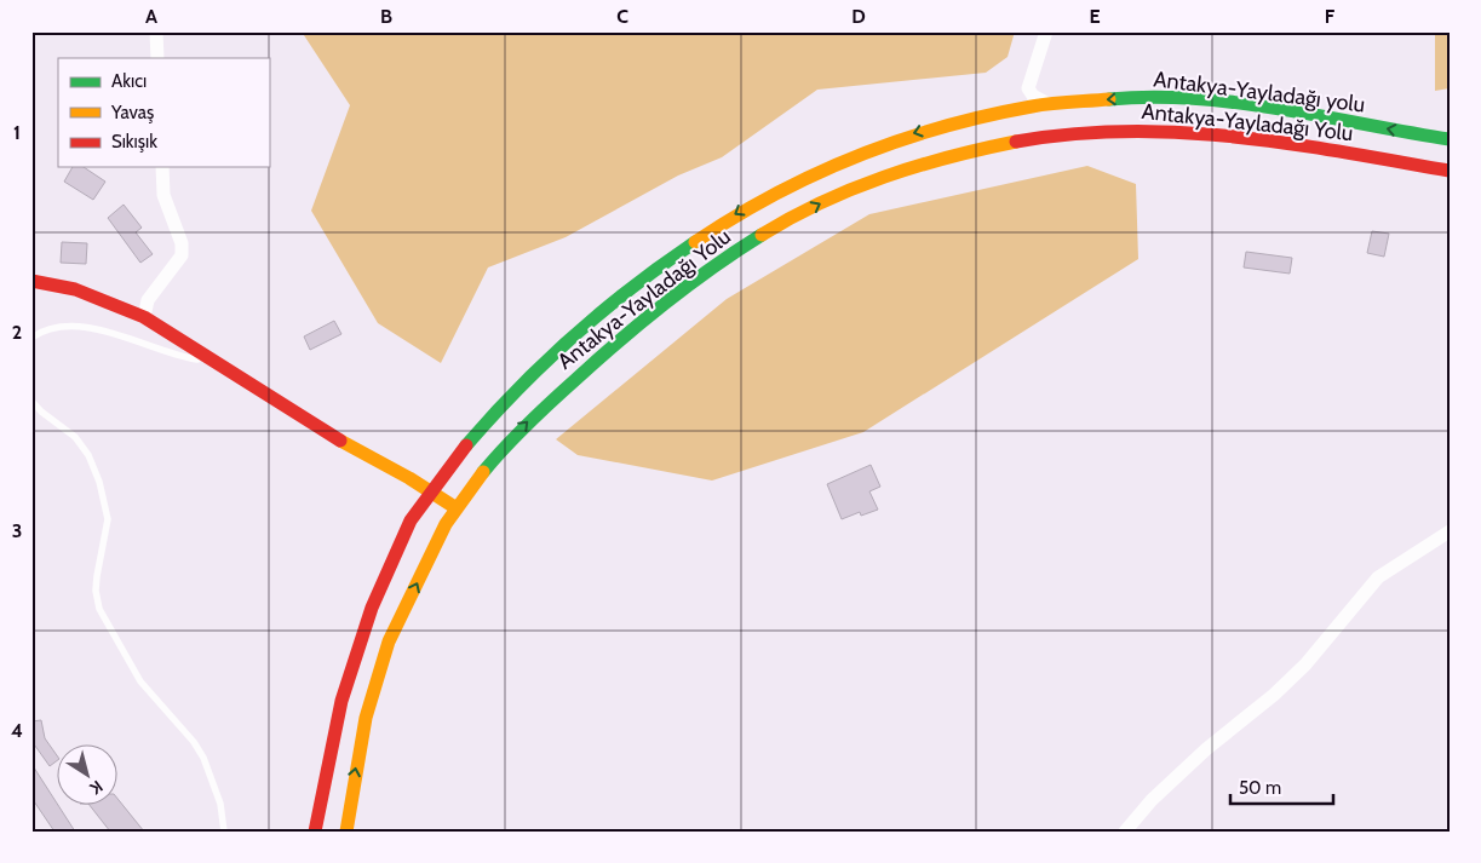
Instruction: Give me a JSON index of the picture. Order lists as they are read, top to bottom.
{
  "streets": {
    "main road": ["Antakya-Yayladağı yolu", "Antakya-Yayladağı Yolu"]
  },
  "one_way": ["Antakya-Yayladağı yolu", "Antakya-Yayladağı Yolu"],
  "legend": ["Akıcı", "Yavaş", "Sıkışık"],
  "scale_bar": "50 m",
  "north": "bottom right",
  "grid": {
    "columns": [
      "A",
      "B",
      "C",
      "D",
      "E",
      "F"
    ],
    "rows": [
      "1",
      "2",
      "3",
      "4"
    ]
  }
}
